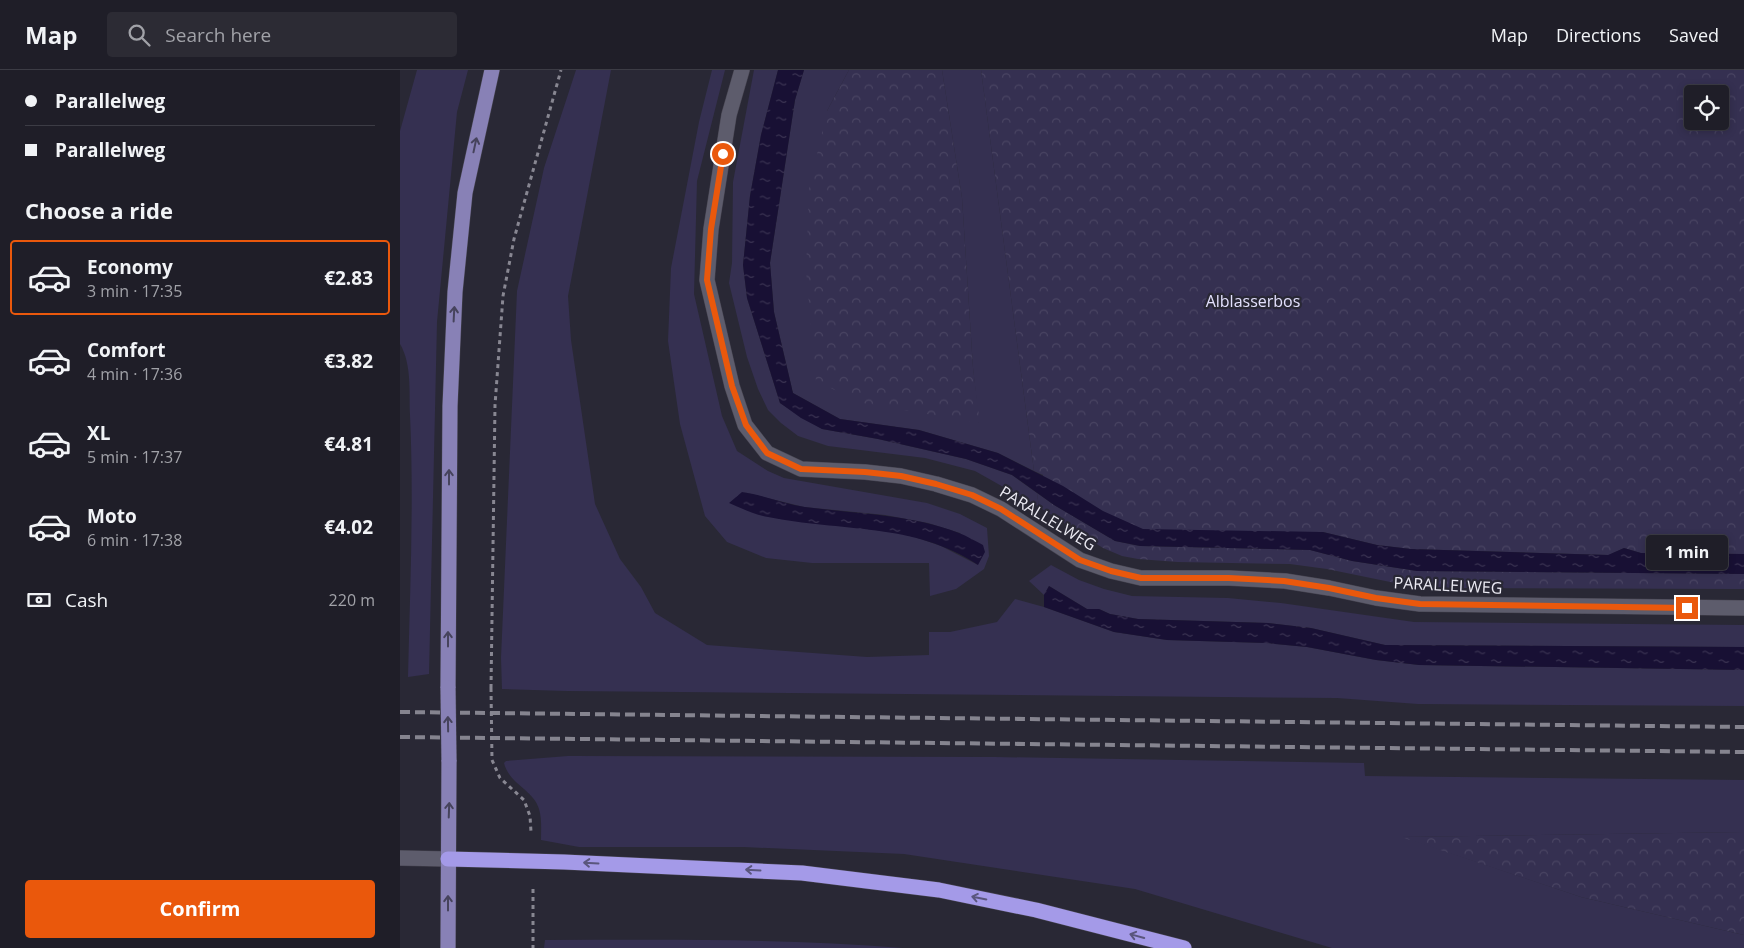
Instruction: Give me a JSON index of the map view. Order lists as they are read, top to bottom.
{
  "streets": {
    "street": ["PARALLELWEG"]
  },
  "parks": ["Alblasserbos"],
  "page": {
    "header": "Map",
    "search": "Search here",
    "nav": ["Map", "Directions", "Saved"],
    "banner": ["Parallelweg", "Parallelweg"],
    "heading": "Choose a ride",
    "list": [
      {
        "name": "Economy",
        "note": "3 min · 17:35",
        "value": "€2.83"
      },
      {
        "name": "Comfort",
        "note": "4 min · 17:36",
        "value": "€3.82"
      },
      {
        "name": "XL",
        "note": "5 min · 17:37",
        "value": "€4.81"
      },
      {
        "name": "Moto",
        "note": "6 min · 17:38",
        "value": "€4.02"
      }
    ],
    "bubble": "1 min",
    "pay": ["Cash", "220 m"],
    "buttons": "Confirm"
  }
}
